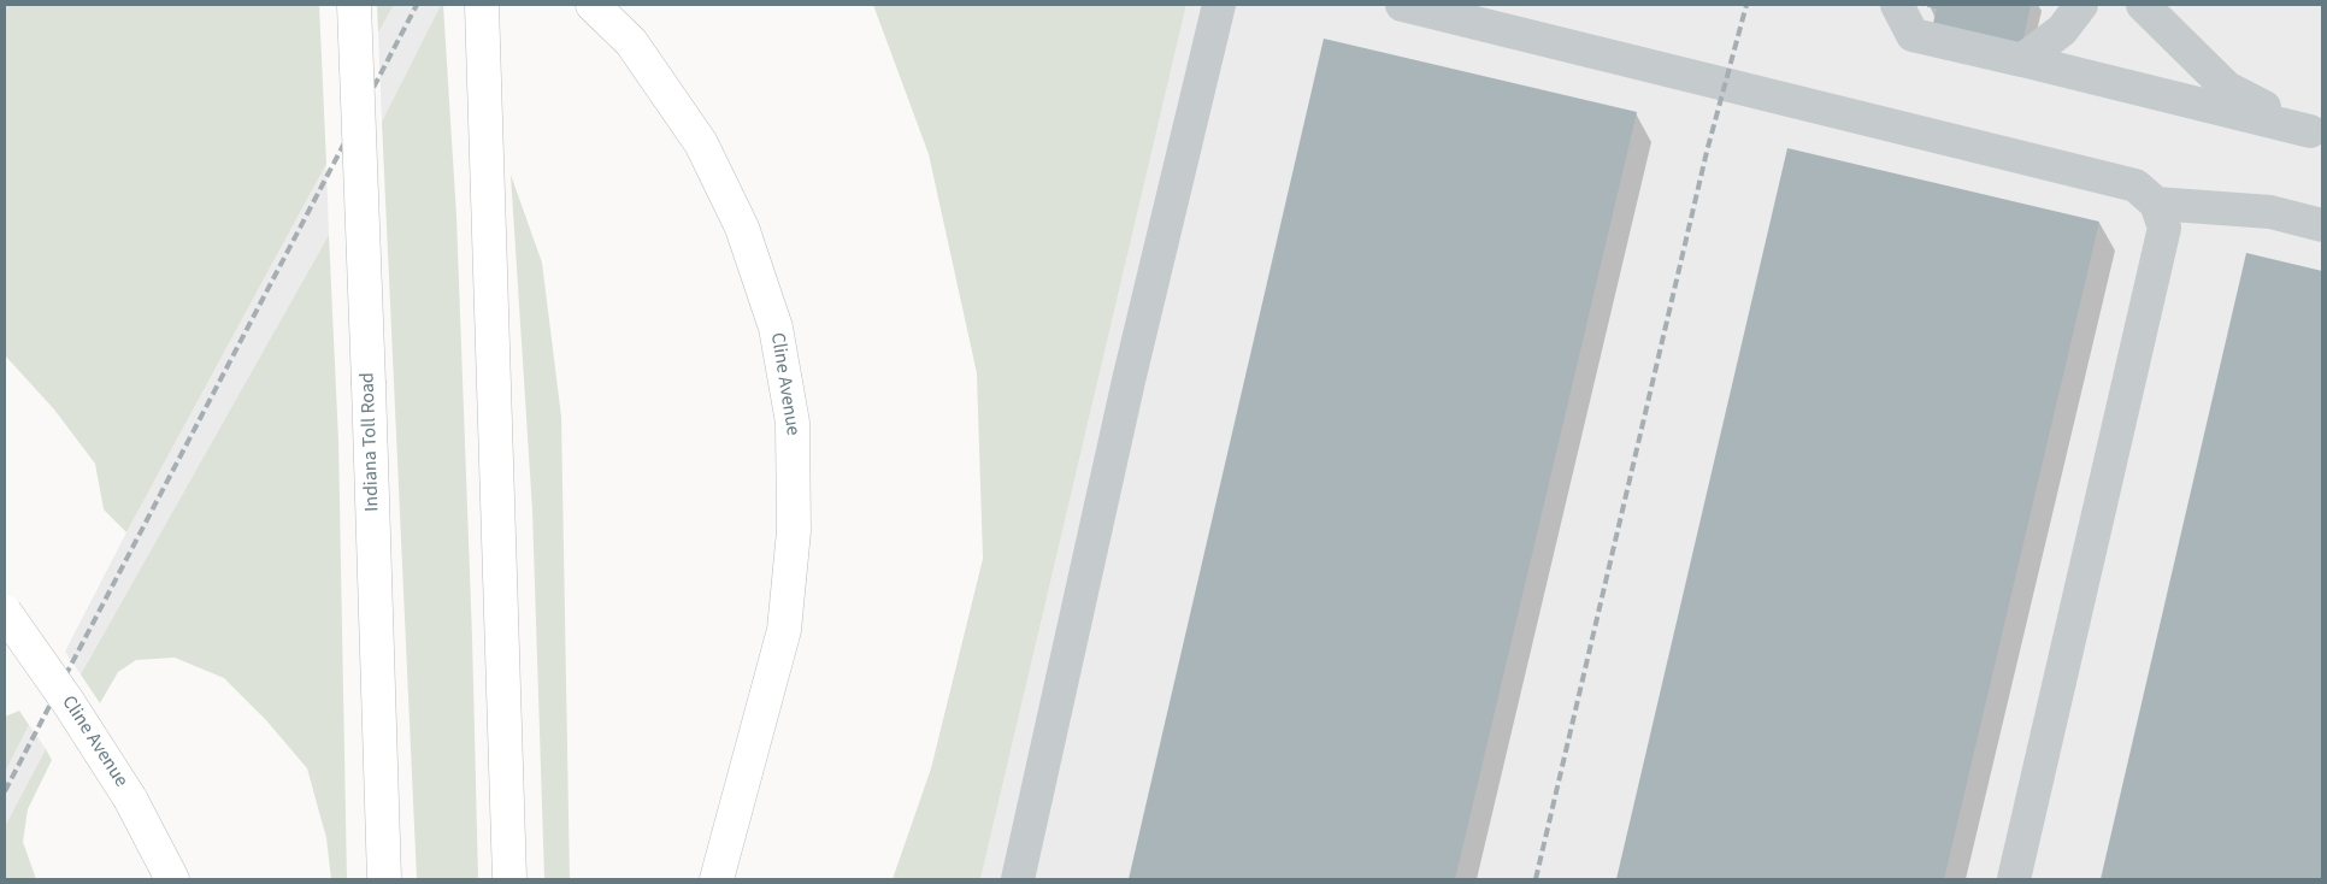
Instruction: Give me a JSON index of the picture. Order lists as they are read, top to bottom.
{
  "streets": {
    "highway": ["Cline Avenue", "Indiana Toll Road"]
  }
}
